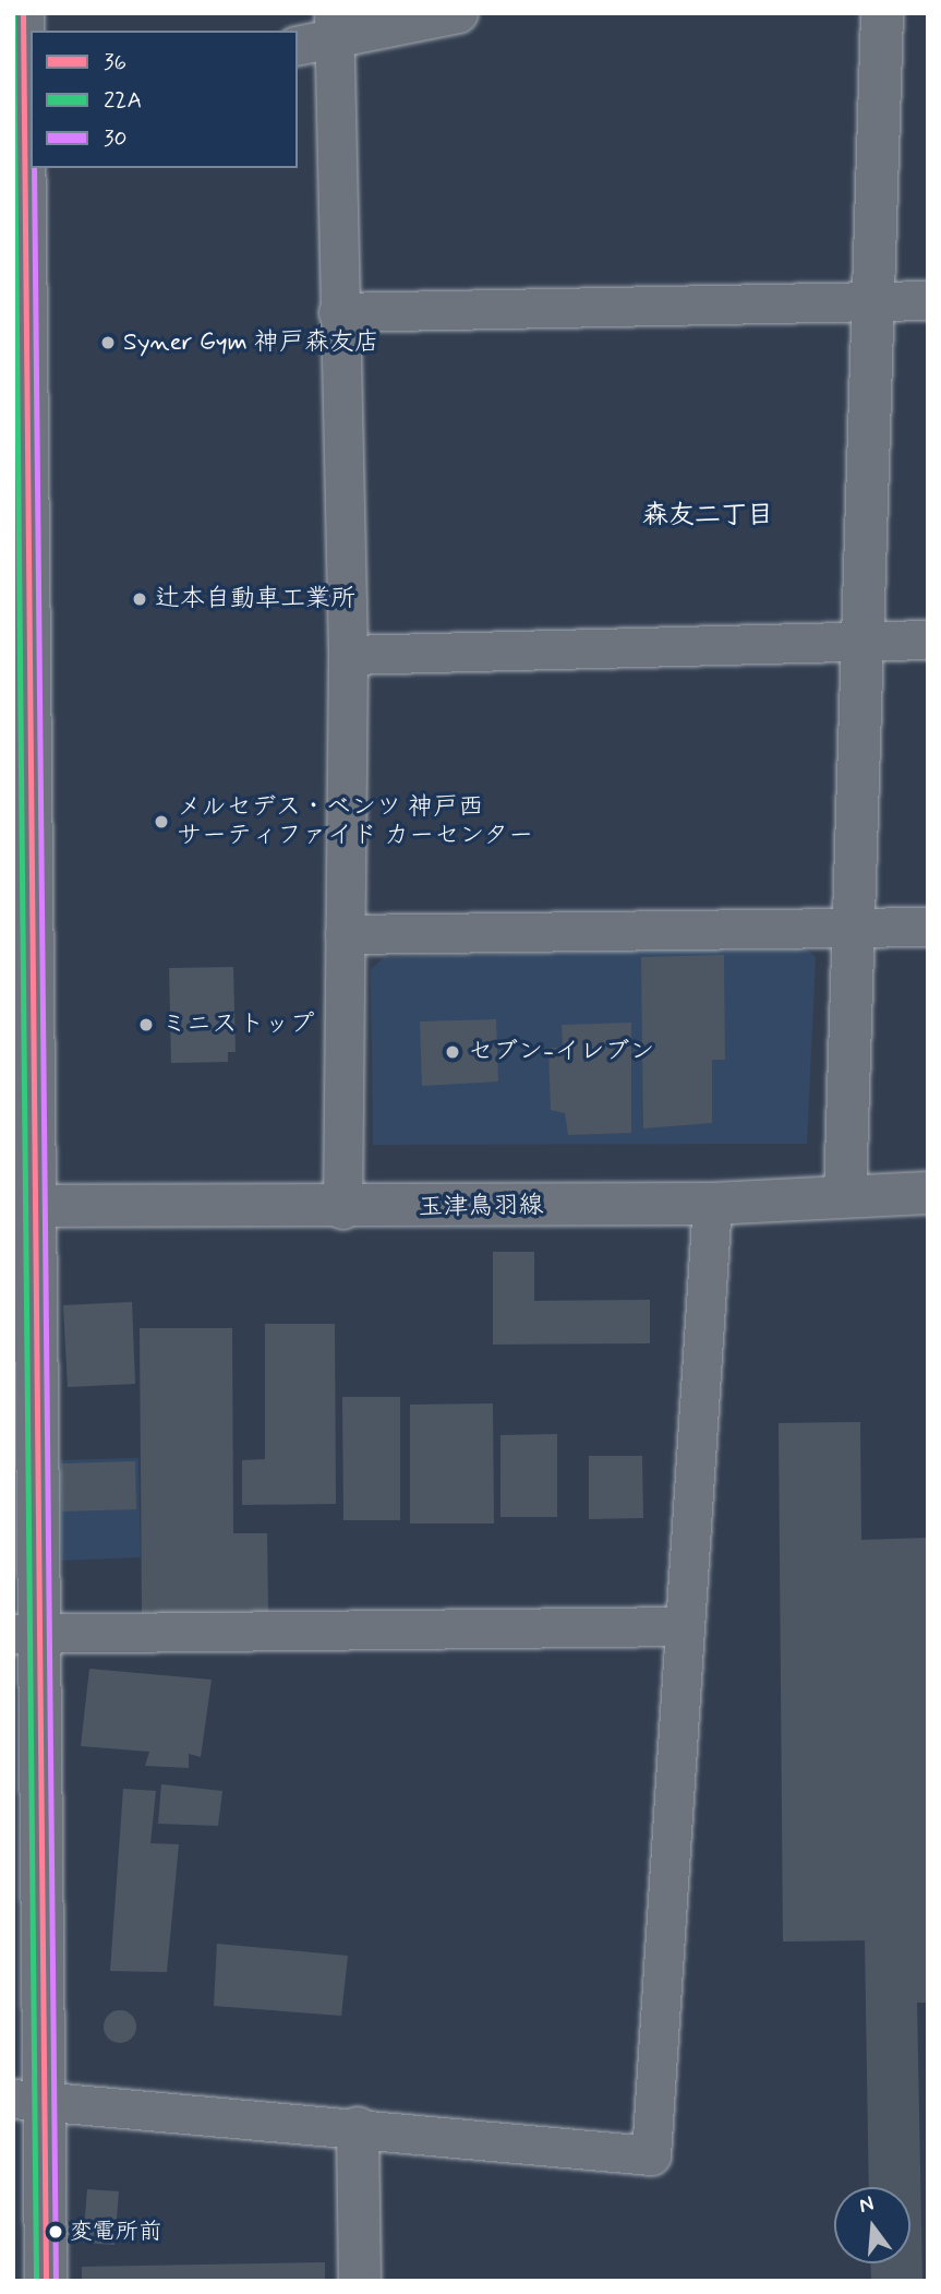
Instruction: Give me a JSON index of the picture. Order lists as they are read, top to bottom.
{
  "streets": {
    "main road": ["玉津鳥羽線"]
  },
  "districts": ["森友二丁目"],
  "places": [
    "Syner Gym 神戸森友店",
    "辻本自動車工業所",
    "メルセデス・ベンツ 神戸西 サーティファイド カーセンター",
    "ミニストップ",
    "セブン-イレブン",
    "変電所前"
  ],
  "lines": ["transit line 36", "transit line 22A", "transit line 30"],
  "legend": ["36", "22A", "30"],
  "north": "top"
}
